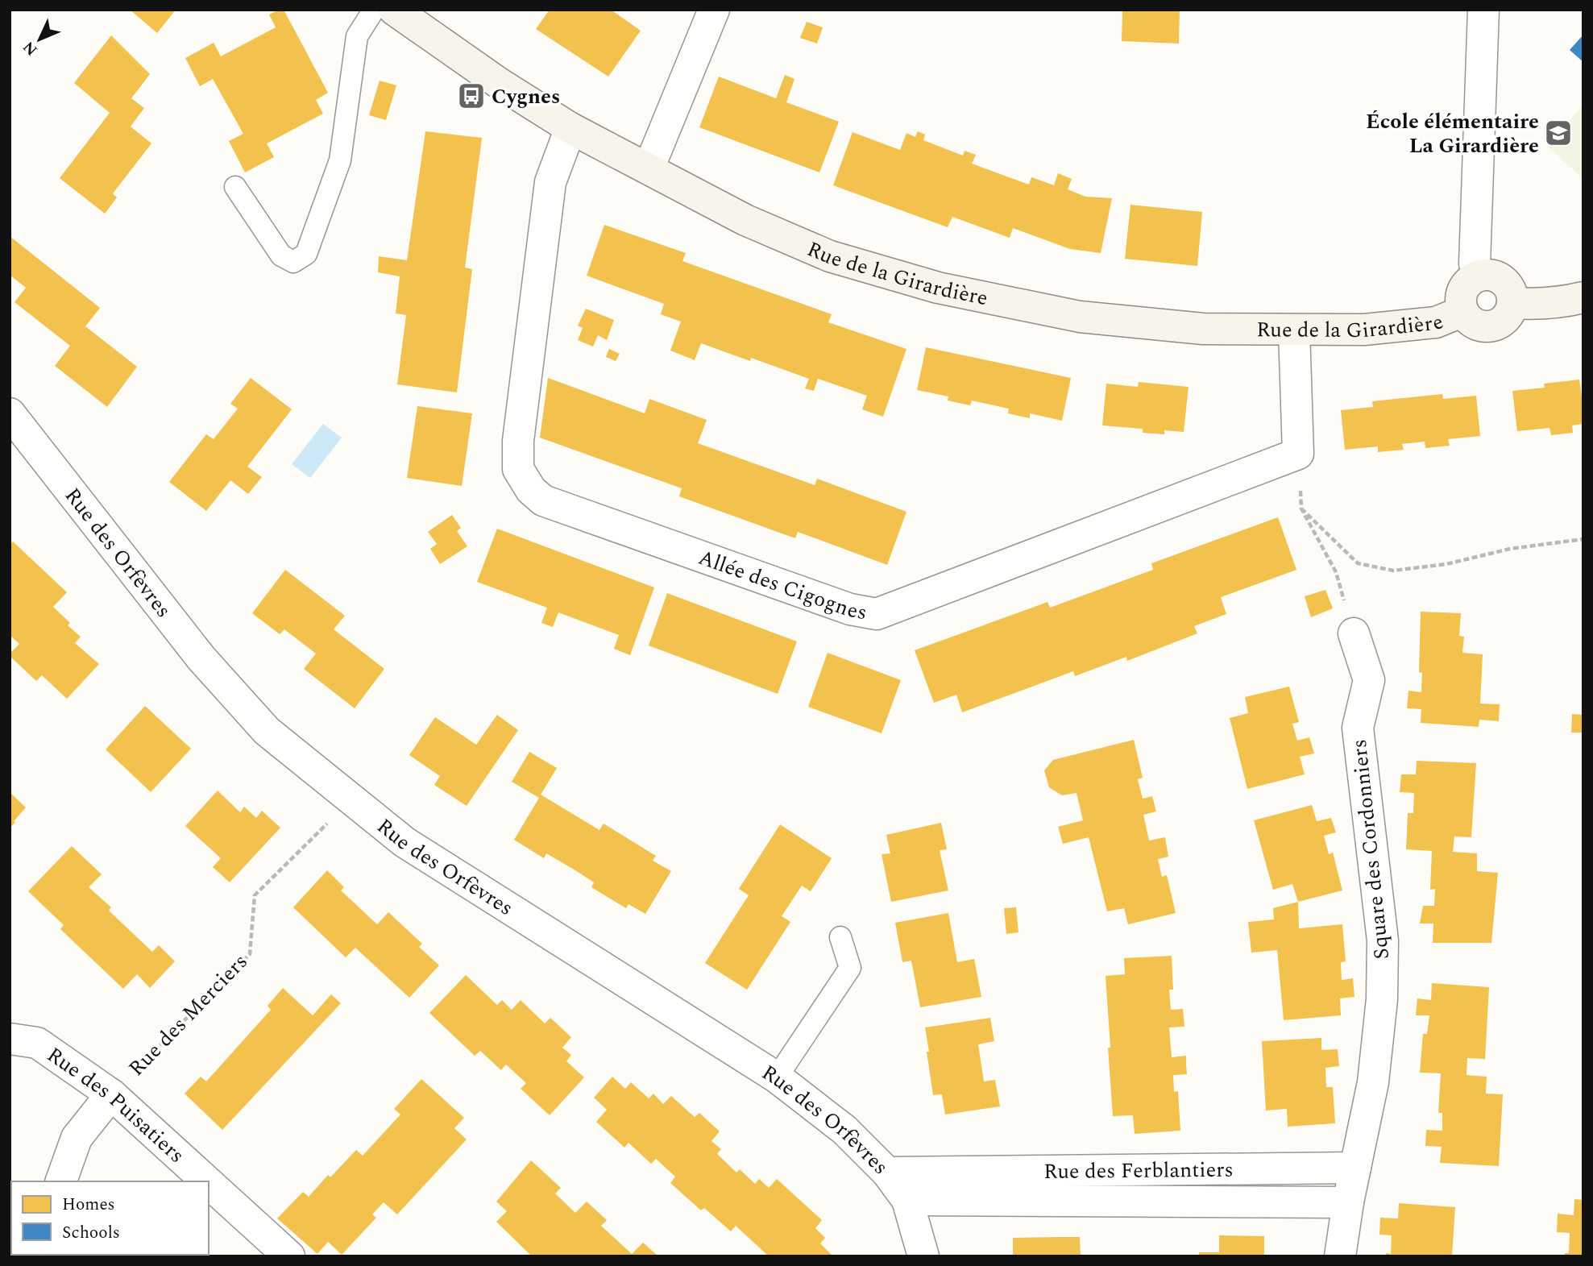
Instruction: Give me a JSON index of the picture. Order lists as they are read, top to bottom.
{
  "streets": {
    "street": [
      "Rue de la Girardière",
      "Rue des Orfèvres",
      "Allée des Cigognes",
      "Square des Cordonniers",
      "Rue des Merciers",
      "Rue des Puisatiers",
      "Rue des Ferblantiers"
    ]
  },
  "crossings": [
    ["Rue de la Girardière", "Allée des Cigognes"],
    ["Rue des Orfèvres", "Rue des Merciers"],
    ["Rue des Orfèvres", "Rue des Ferblantiers"],
    ["Square des Cordonniers", "Rue des Ferblantiers"],
    ["Rue des Merciers", "Rue des Puisatiers"]
  ],
  "places": {
    "bus stop": ["Cygnes"],
    "school or university": ["École élémentaire La Girardière"]
  },
  "legend": ["Homes", "Schools"],
  "north": "bottom left"
}
